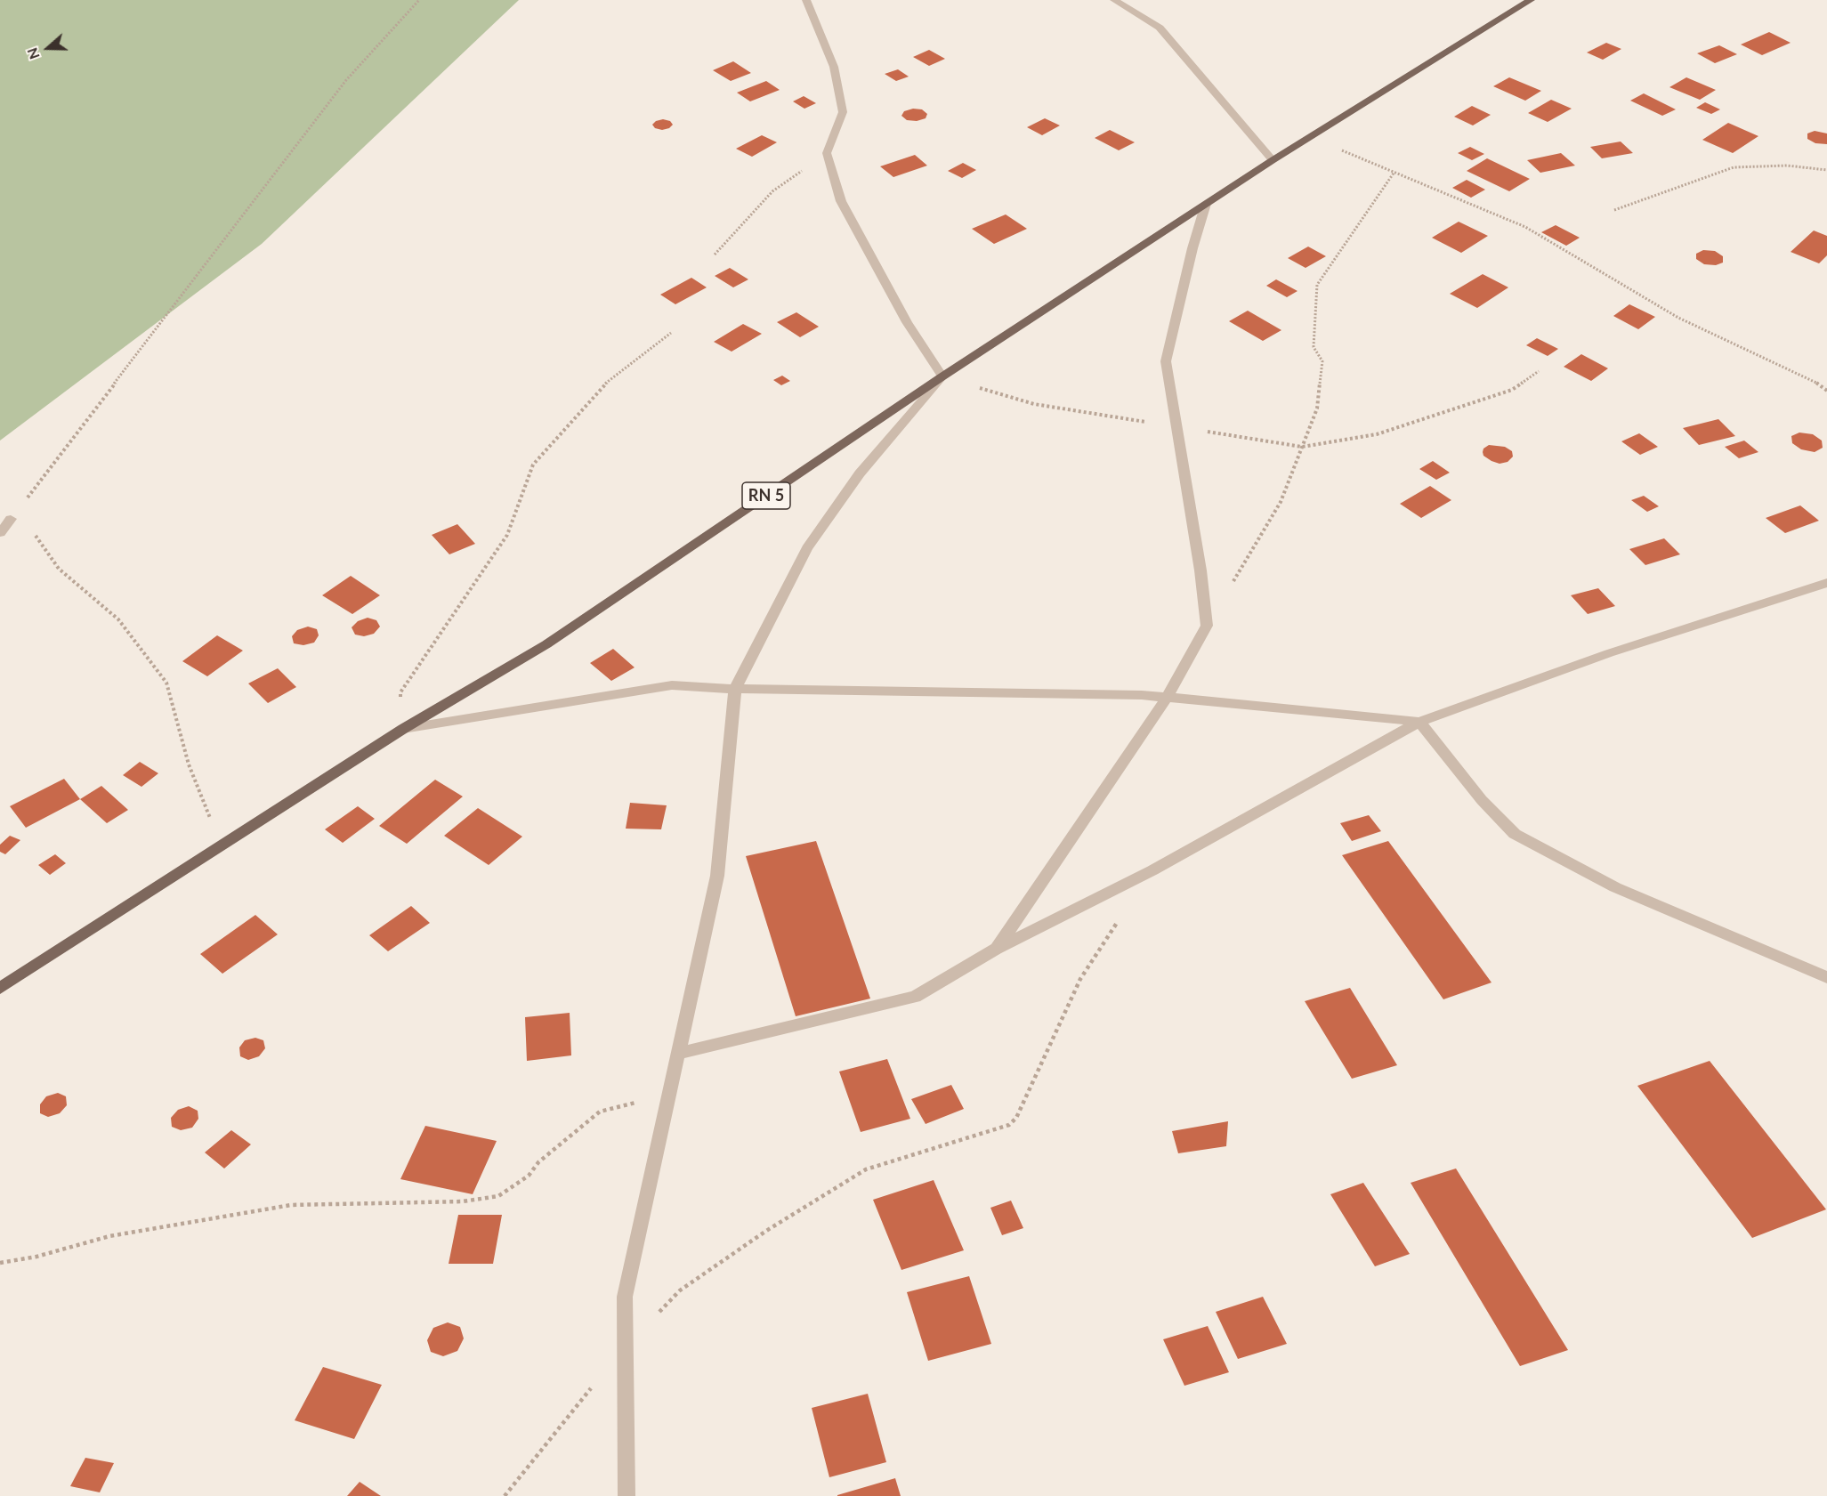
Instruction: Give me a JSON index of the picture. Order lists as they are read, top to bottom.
{
  "streets": {
    "main road": ["RN 5"]
  },
  "north": "left"
}
